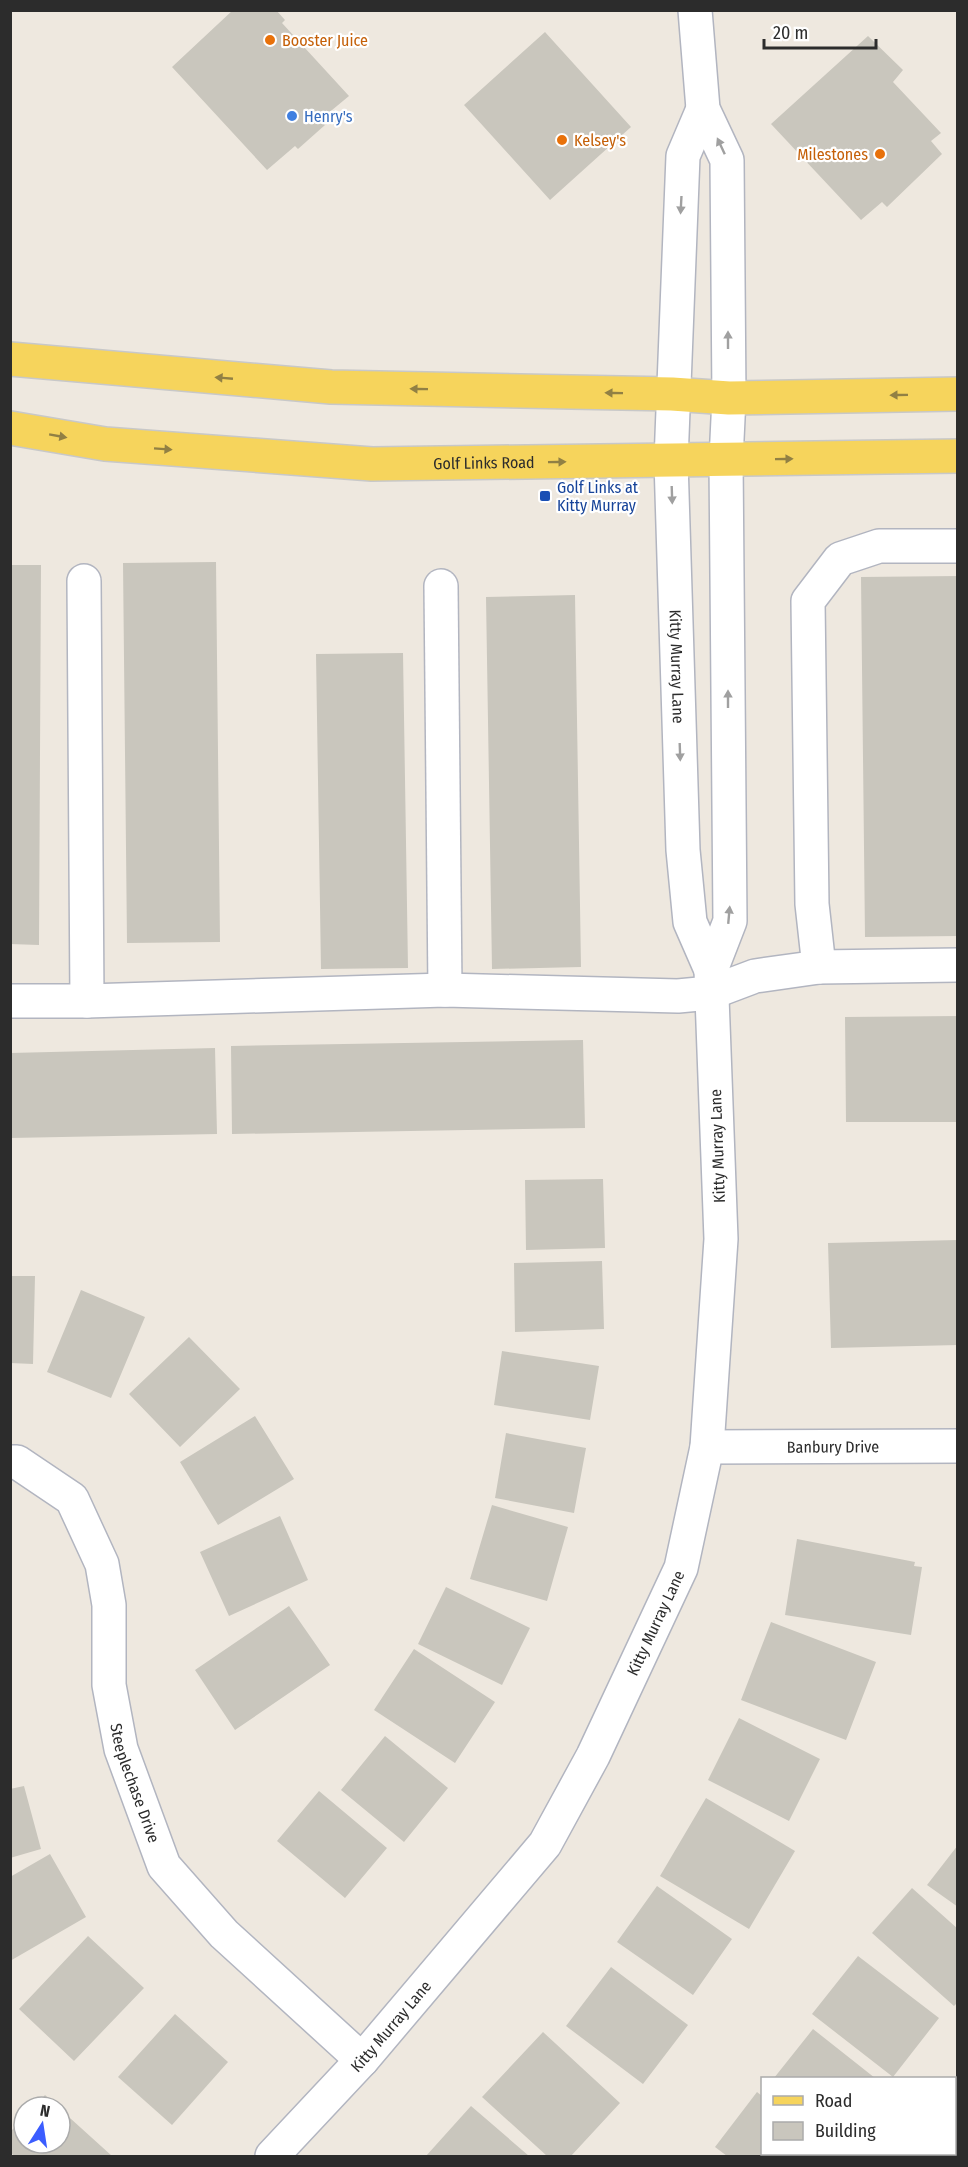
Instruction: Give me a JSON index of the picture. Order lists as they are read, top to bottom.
{
  "streets": {
    "main road": ["Golf Links Road"],
    "street": ["Kitty Murray Lane", "Banbury Drive", "Steeplechase Drive"]
  },
  "crossings": [
    ["Golf Links Road", "Kitty Murray Lane"],
    ["Kitty Murray Lane", "Banbury Drive"],
    ["Kitty Murray Lane", "Steeplechase Drive"]
  ],
  "places": {
    "other": [
      "Booster Juice",
      "Henry's",
      "Kelsey's",
      "Milestones"
    ],
    "transit": ["Golf Links at Kitty Murray"]
  },
  "legend": ["Road", "Building"],
  "scale_bar": "20 m",
  "north": "top"
}
